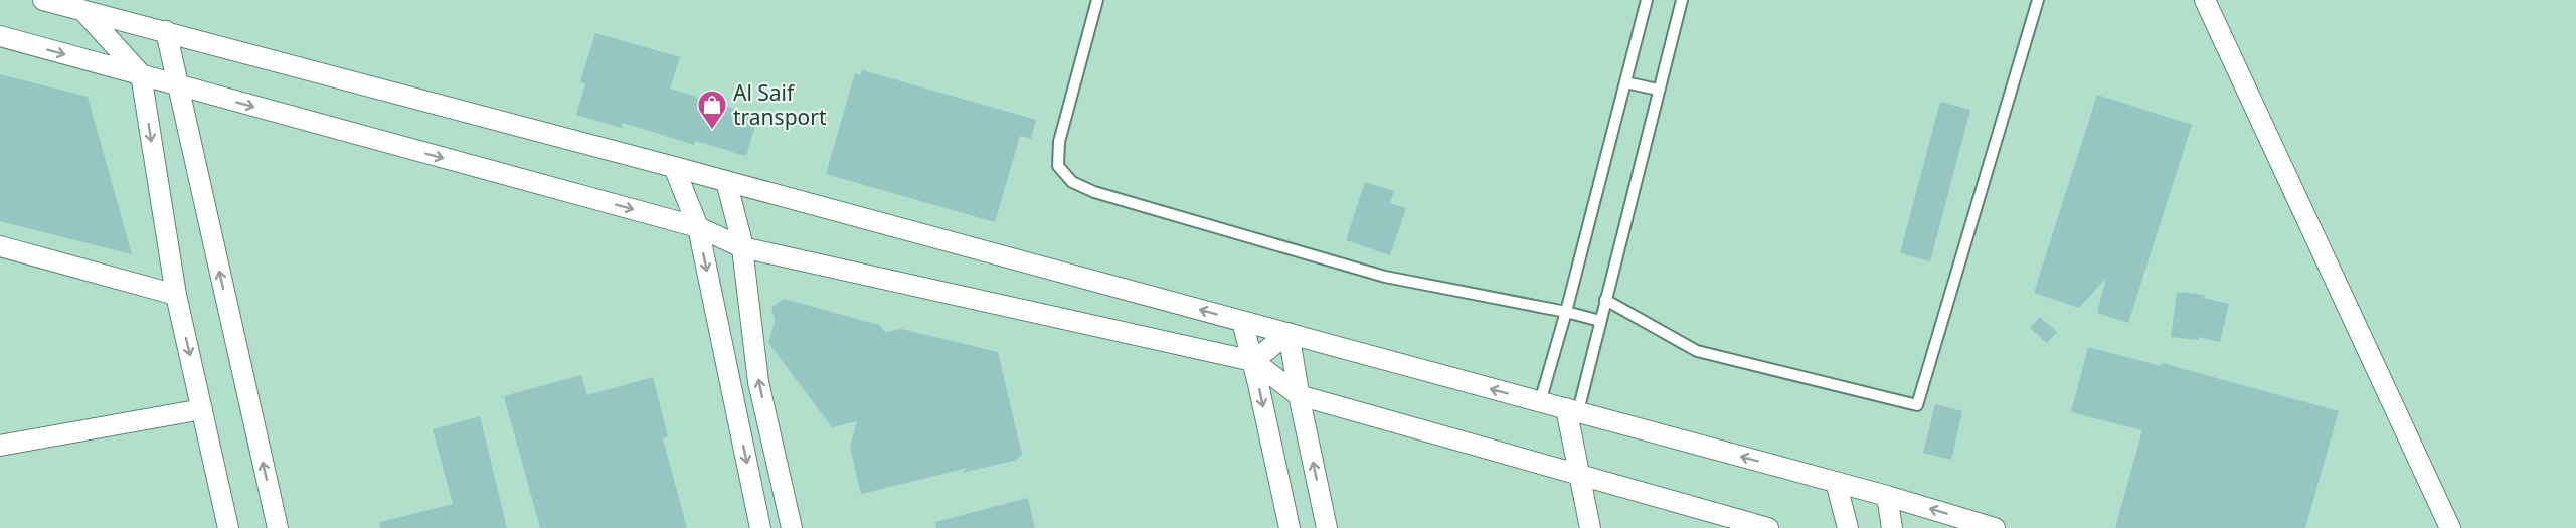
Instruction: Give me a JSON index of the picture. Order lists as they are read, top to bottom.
{
  "places": {
    "shop": ["Al Saif transport"]
  }
}
